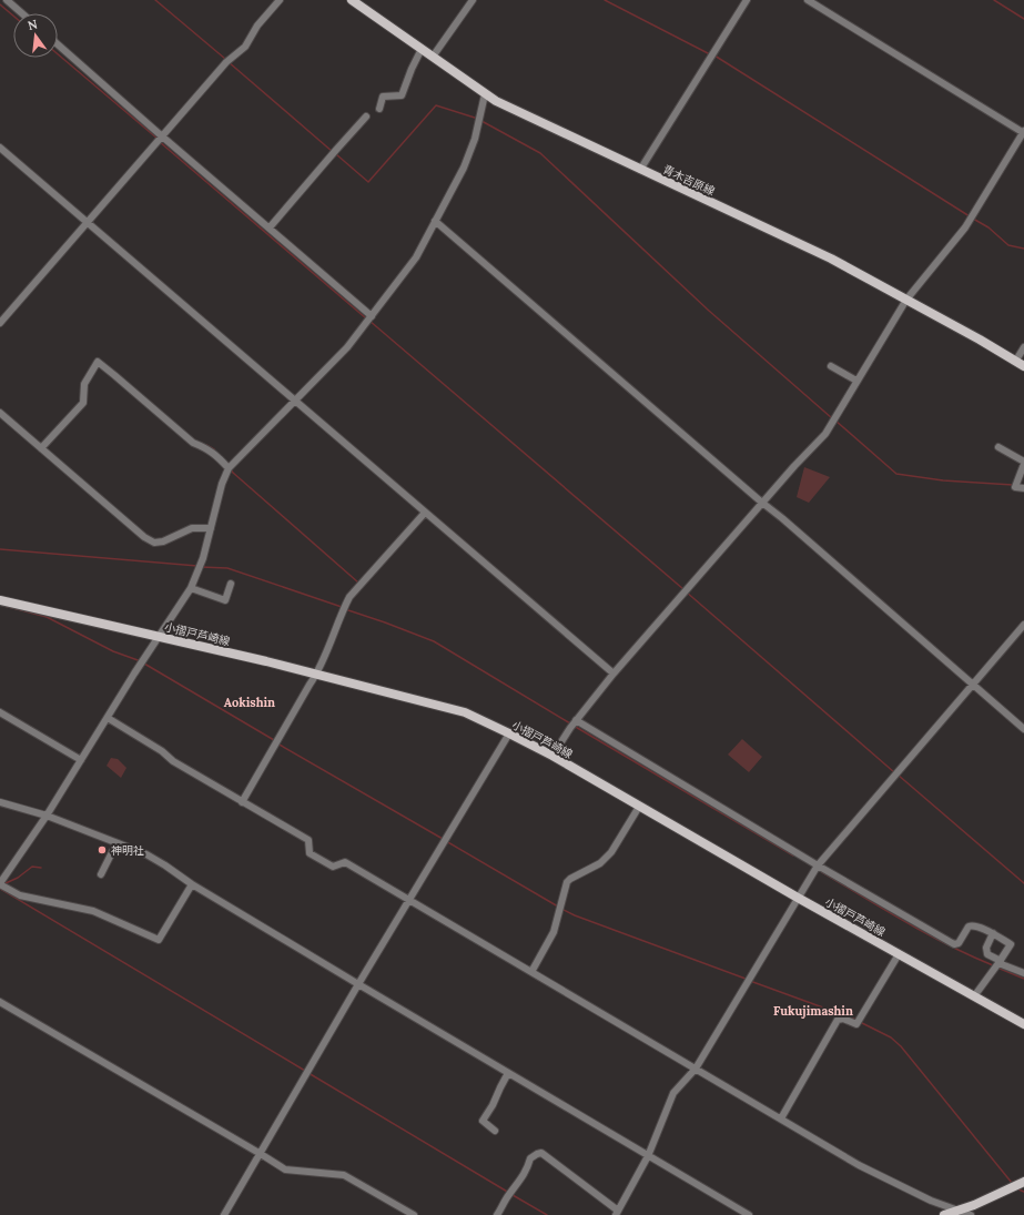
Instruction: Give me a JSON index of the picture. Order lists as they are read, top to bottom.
{
  "streets": {
    "main road": ["青木吉原線", "小摺戸芦崎線"]
  },
  "districts": ["Aokishin", "Fukujimashin"],
  "places": ["神明社"],
  "north": "top"
}
